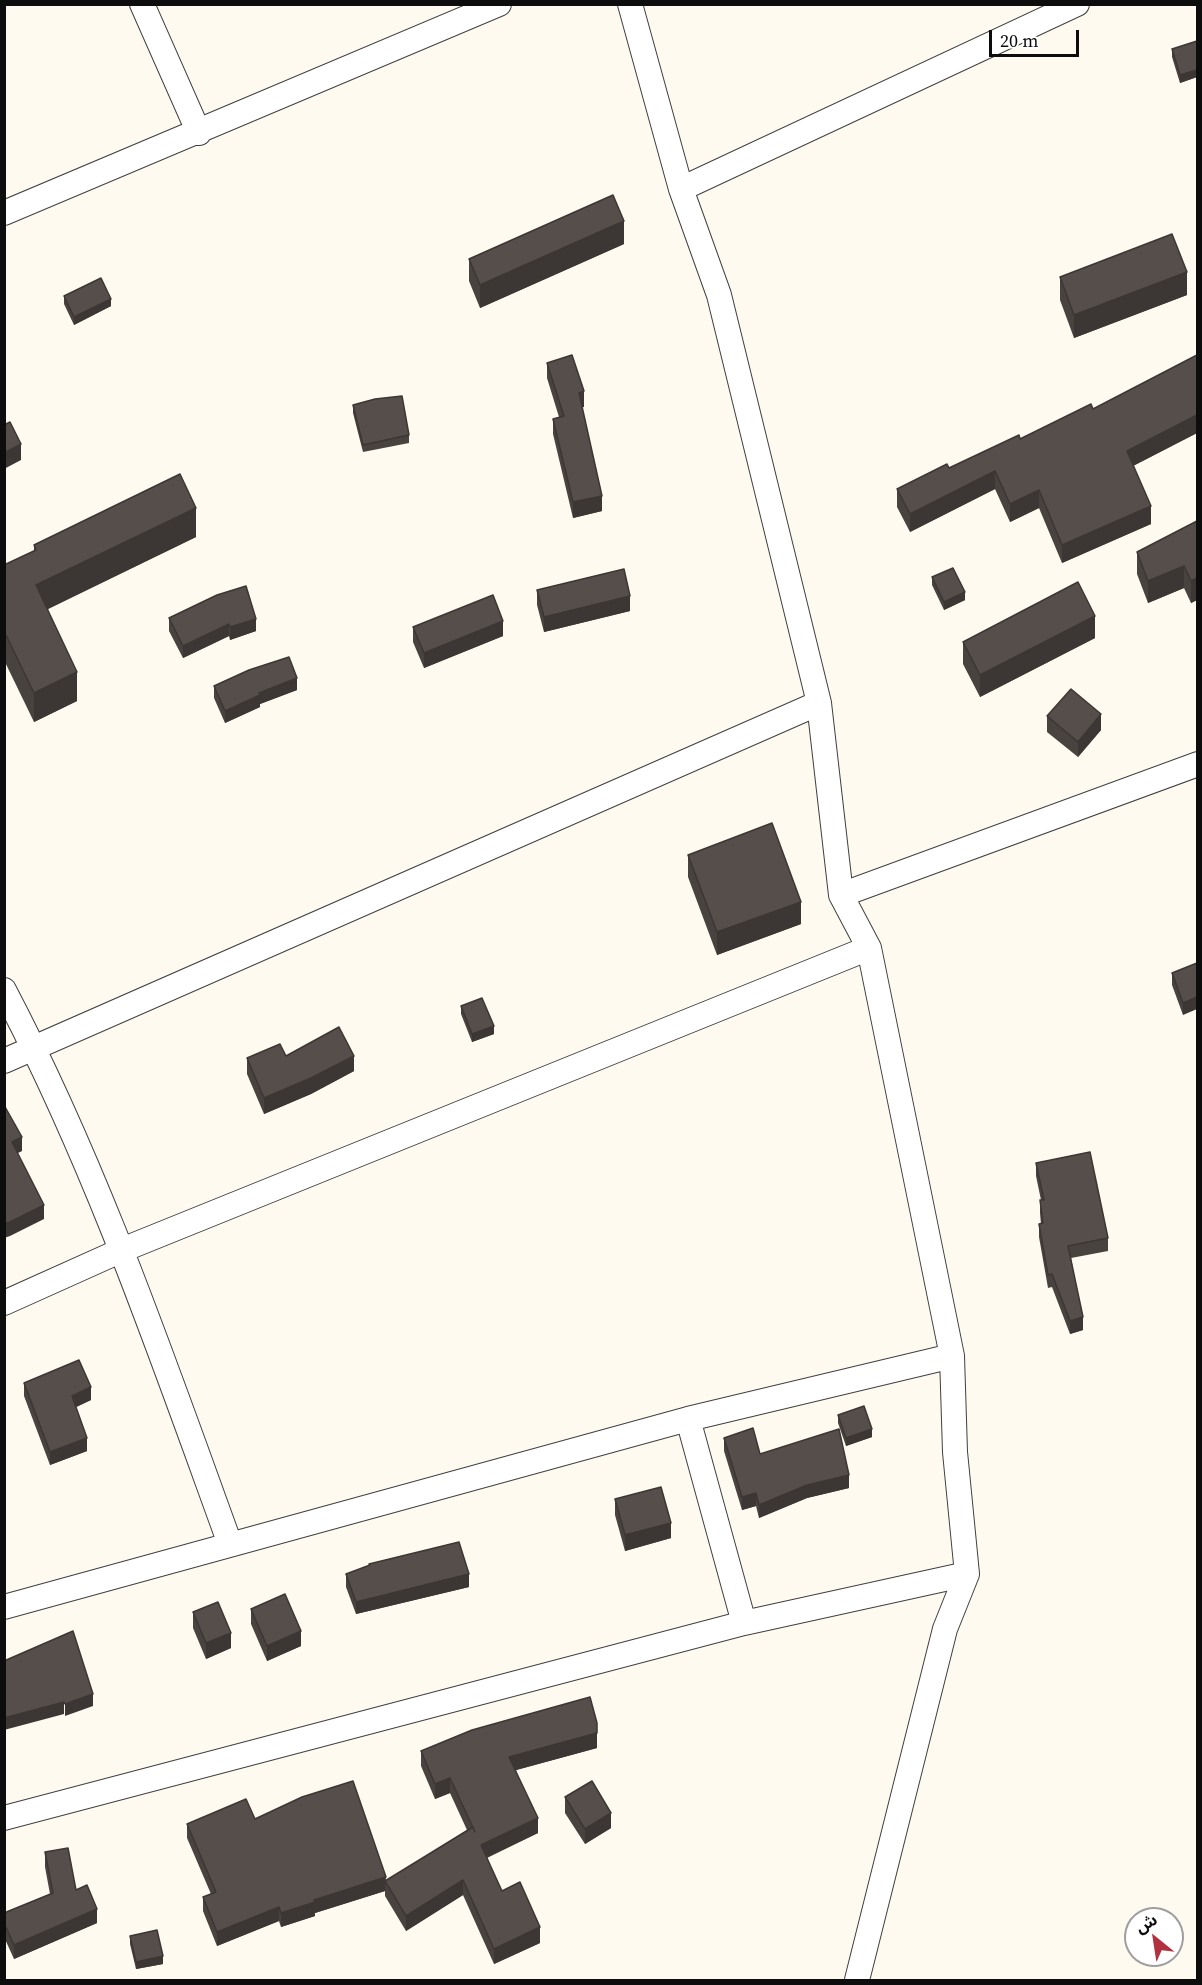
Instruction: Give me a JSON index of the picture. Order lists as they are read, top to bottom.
{
  "scale_bar": "20 m",
  "north": "top left"
}
